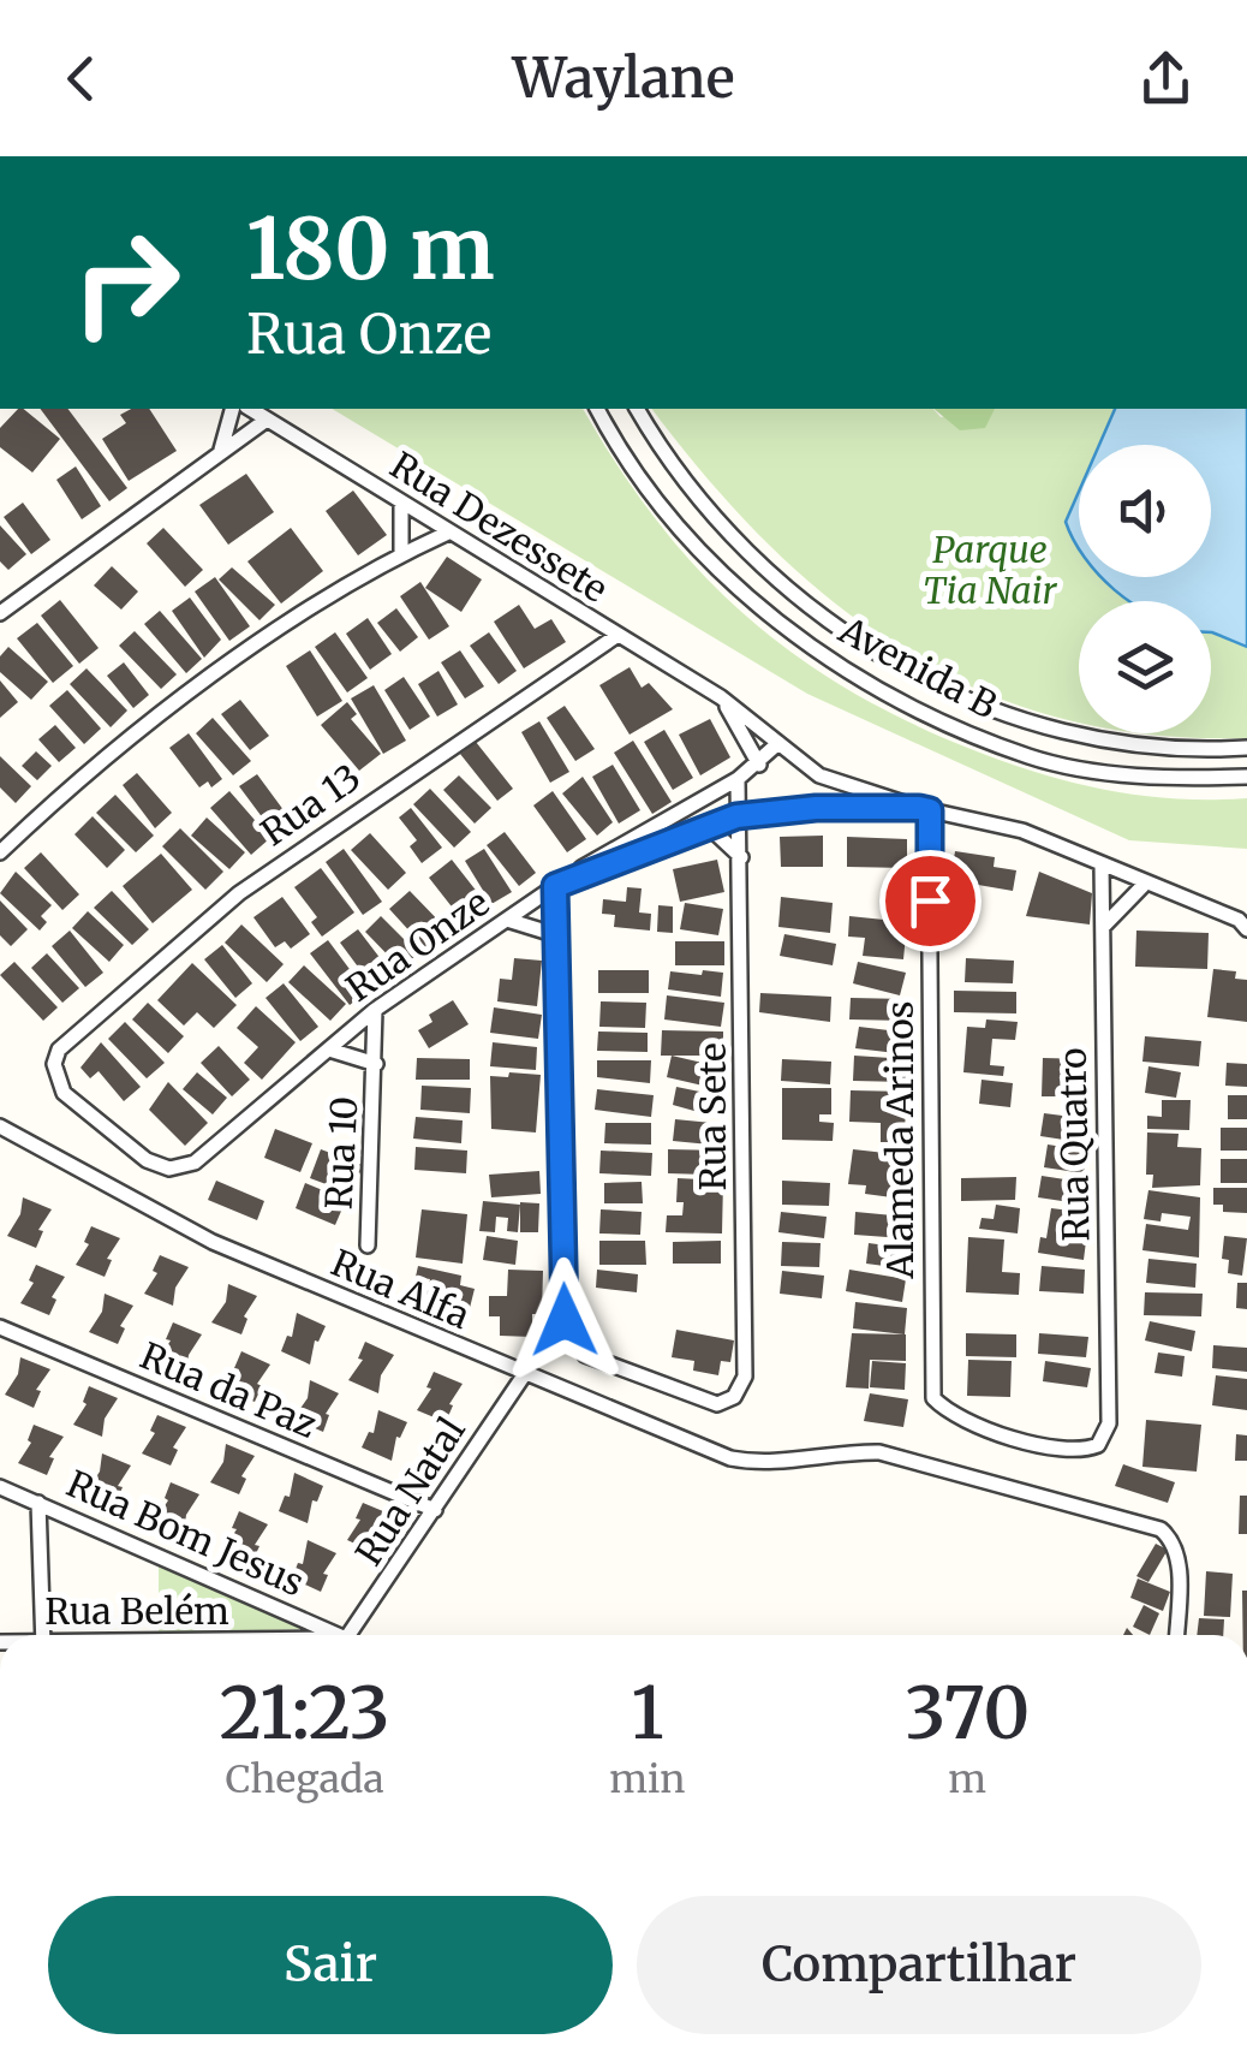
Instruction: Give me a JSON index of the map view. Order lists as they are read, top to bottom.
{
  "streets": {
    "street": [
      "Rua Dezessete",
      "Avenida B",
      "Rua 13",
      "Rua Onze",
      "Rua Sete",
      "Alameda Arinos",
      "Rua Quatro",
      "Rua 10",
      "Rua Alfa",
      "Rua da Paz",
      "Rua Natal",
      "Rua Bom Jesus"
    ]
  },
  "crossings": [
    ["Rua Dezessete", "Rua 13"],
    ["Rua Dezessete", "Rua Onze"],
    ["Rua Dezessete", "Alameda Arinos"],
    ["Rua Dezessete", "Rua Quatro"],
    ["Rua 13", "Rua Onze"],
    ["Rua Onze", "Rua Sete"],
    ["Rua Onze", "Alameda Arinos"],
    ["Rua Onze", "Rua 10"],
    ["Alameda Arinos", "Rua Quatro"],
    ["Rua Alfa", "Rua Natal"],
    ["Rua da Paz", "Rua Natal"]
  ],
  "parks": ["Parque Tia Nair"],
  "page": {
    "header": "Waylane",
    "turn": ["180 m", "Rua Onze"],
    "eta": [
      "21:23",
      "Chegada",
      "1",
      "min",
      "370",
      "m"
    ],
    "buttons": ["Sair", "Compartilhar"]
  }
}
